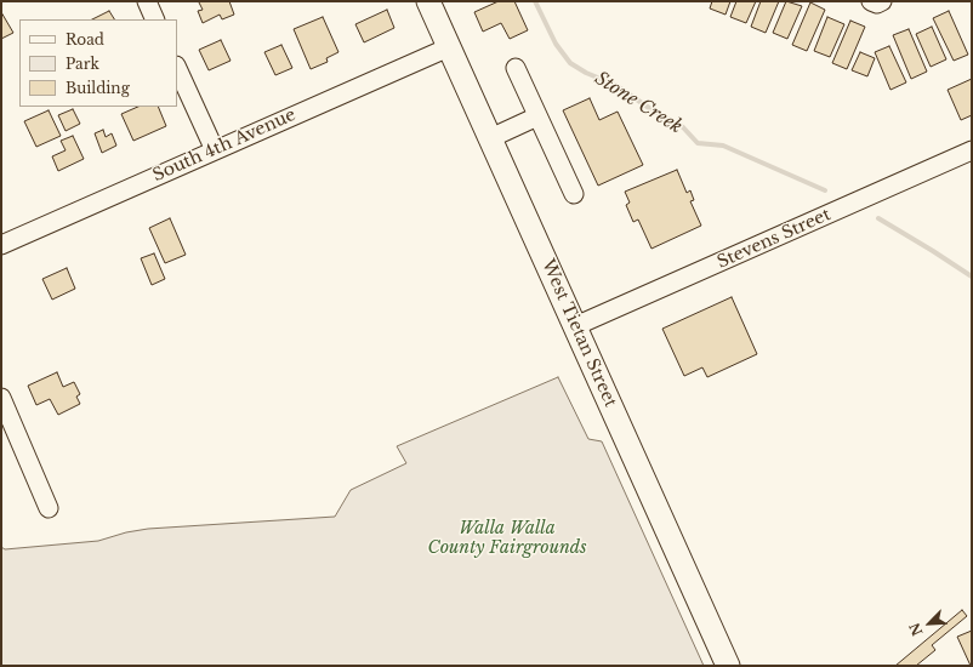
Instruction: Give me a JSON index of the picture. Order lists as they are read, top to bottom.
{
  "streets": {
    "main road": ["West Tietan Street"],
    "street": ["South 4th Avenue", "Stevens Street"]
  },
  "crossings": [
    ["South 4th Avenue", "West Tietan Street"],
    ["Stevens Street", "West Tietan Street"]
  ],
  "water": ["Stone Creek"],
  "parks": ["Walla Walla County Fairgrounds"],
  "legend": ["Road", "Park", "Building"],
  "north": "bottom left"
}
